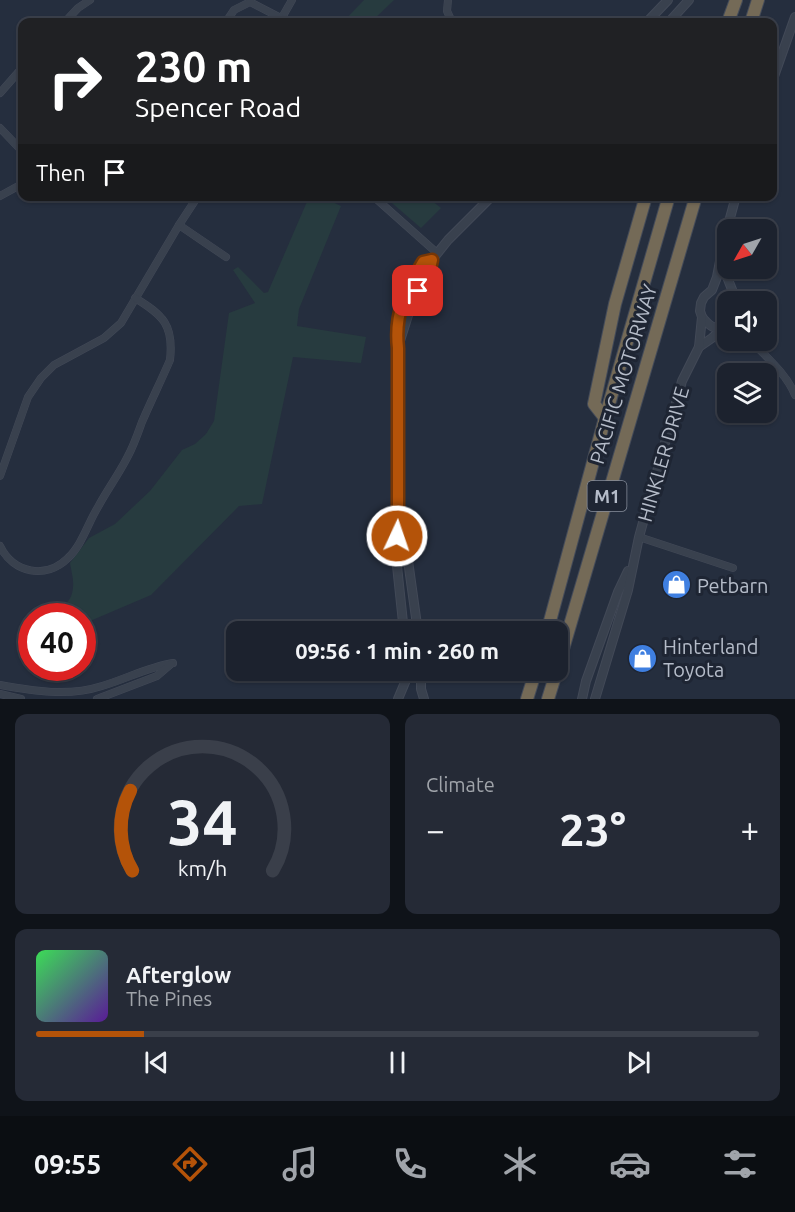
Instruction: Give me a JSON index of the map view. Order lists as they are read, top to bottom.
{
  "streets": {
    "highway": ["PACIFIC MOTORWAY", "M1"],
    "street": ["HINKLER DRIVE"]
  },
  "places": {
    "shop": ["Petbarn", "Hinterland Toyota"]
  },
  "north": "bottom left",
  "page": {
    "turn": ["230 m", "Spencer Road"],
    "then": "Then",
    "limit": "40",
    "trip": "09:56 · 1 min · 260 m",
    "tile": "Climate",
    "heat": ["−", "23°", "+"],
    "song": ["Afterglow", "The Pines"],
    "tabs": "09:55",
    "gauge": ["34", "km/h"]
  }
}
